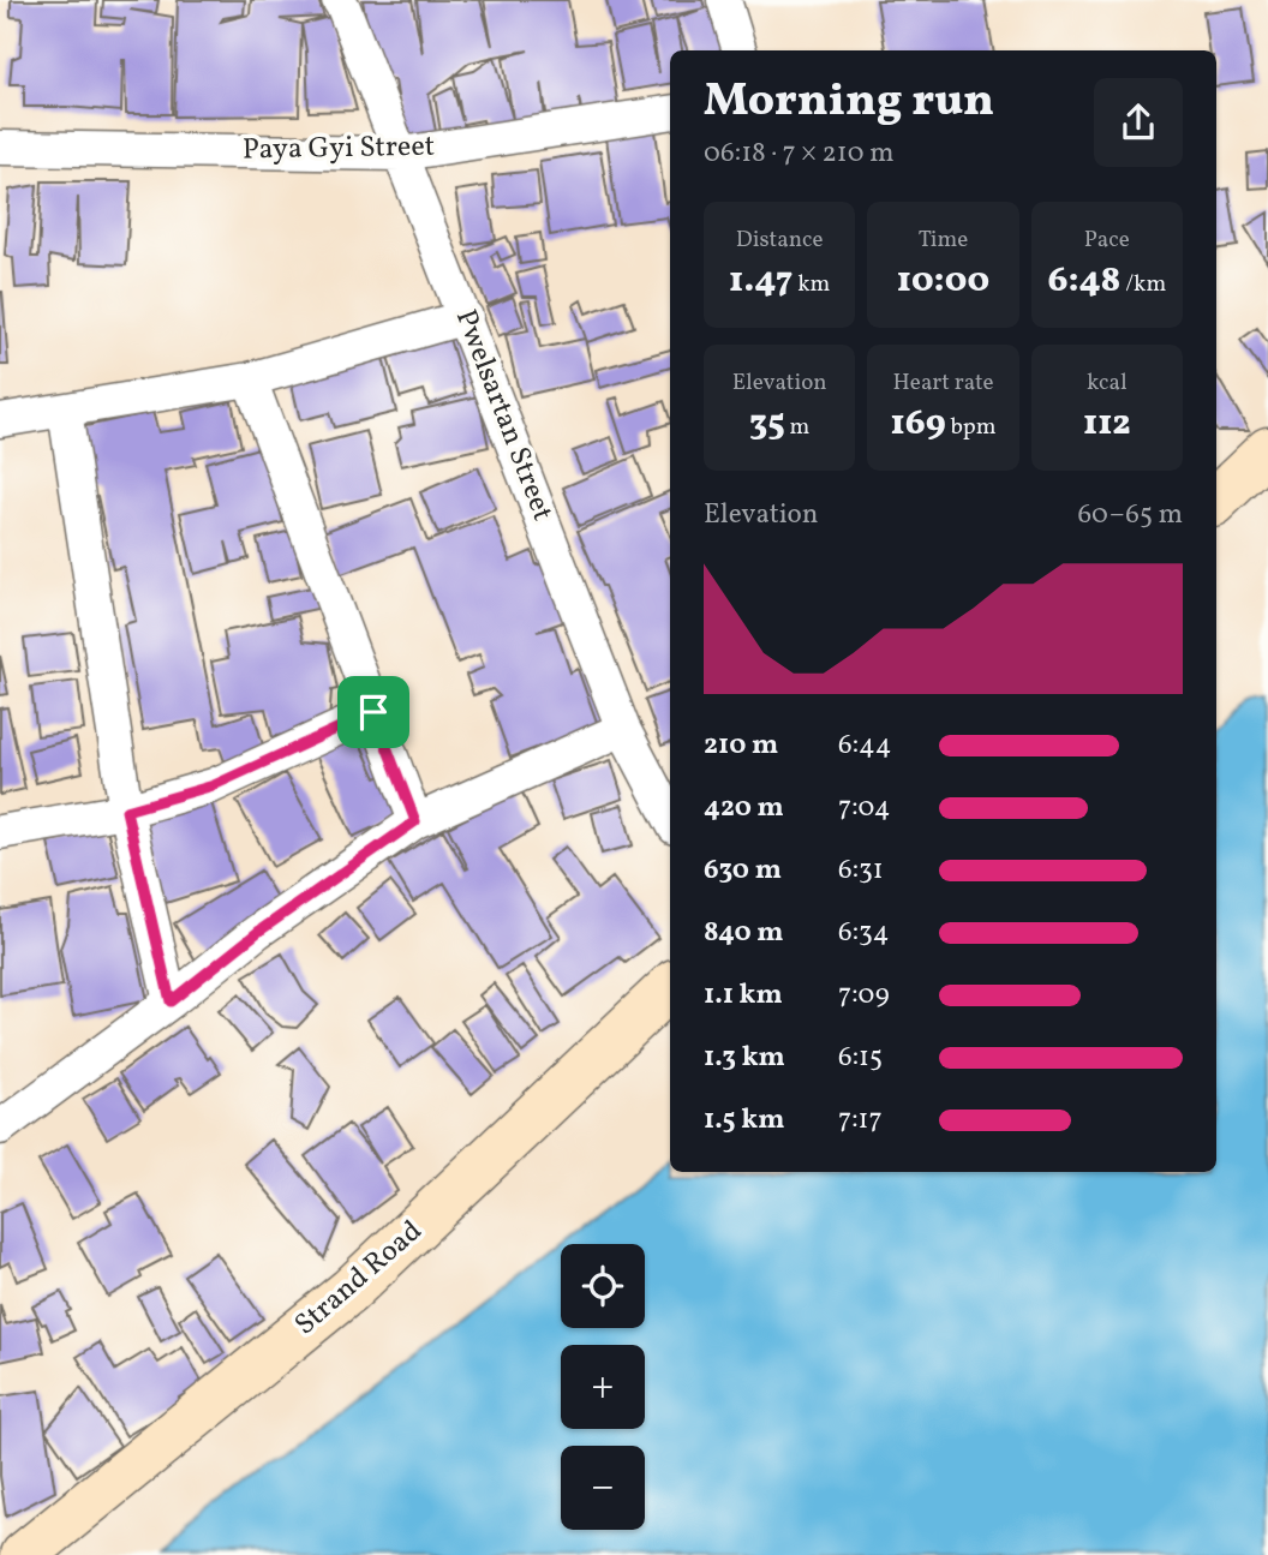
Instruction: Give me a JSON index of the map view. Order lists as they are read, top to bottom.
{
  "streets": {
    "street": ["Paya Gyi Street", "Pwelsartan Street", "Strand Road"]
  },
  "crossings": [
    ["Paya Gyi Street", "Pwelsartan Street"]
  ],
  "page": {
    "heading": ["Morning run", "06:18 · 7 × 210 m"],
    "stats": [
      ["Distance", "1.47 km"],
      ["Time", "10:00"],
      ["Pace", "6:48 /km"],
      ["Elevation", "35 m"],
      ["Heart rate", "169 bpm"],
      ["kcal", "112"]
    ],
    "chart": ["Elevation", "60–65 m"],
    "list": [
      {
        "name": "210 m",
        "note": "6:44"
      },
      {
        "name": "420 m",
        "note": "7:04"
      },
      {
        "name": "630 m",
        "note": "6:31"
      },
      {
        "name": "840 m",
        "note": "6:34"
      },
      {
        "name": "1.1 km",
        "note": "7:09"
      },
      {
        "name": "1.3 km",
        "note": "6:15"
      },
      {
        "name": "1.5 km",
        "note": "7:17"
      }
    ],
    "map_buttons": ["+", "−"]
  }
}
